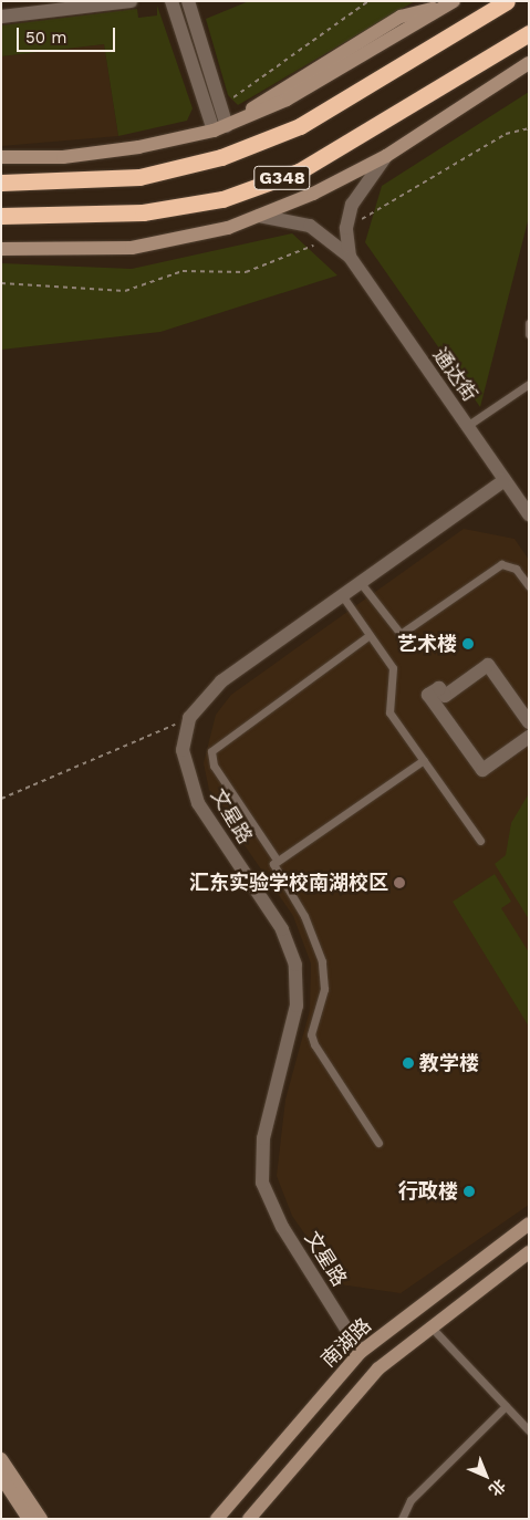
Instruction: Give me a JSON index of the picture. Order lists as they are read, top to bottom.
{
  "streets": {
    "highway": ["G348"],
    "street": ["通达街", "文星路", "南湖路"]
  },
  "crossings": [
    ["通达街", "文星路"],
    ["文星路", "南湖路"]
  ],
  "places": [
    "艺术楼",
    "汇东实验学校南湖校区",
    "教学楼",
    "行政楼"
  ],
  "scale_bar": "50 m",
  "north": "bottom right"
}
